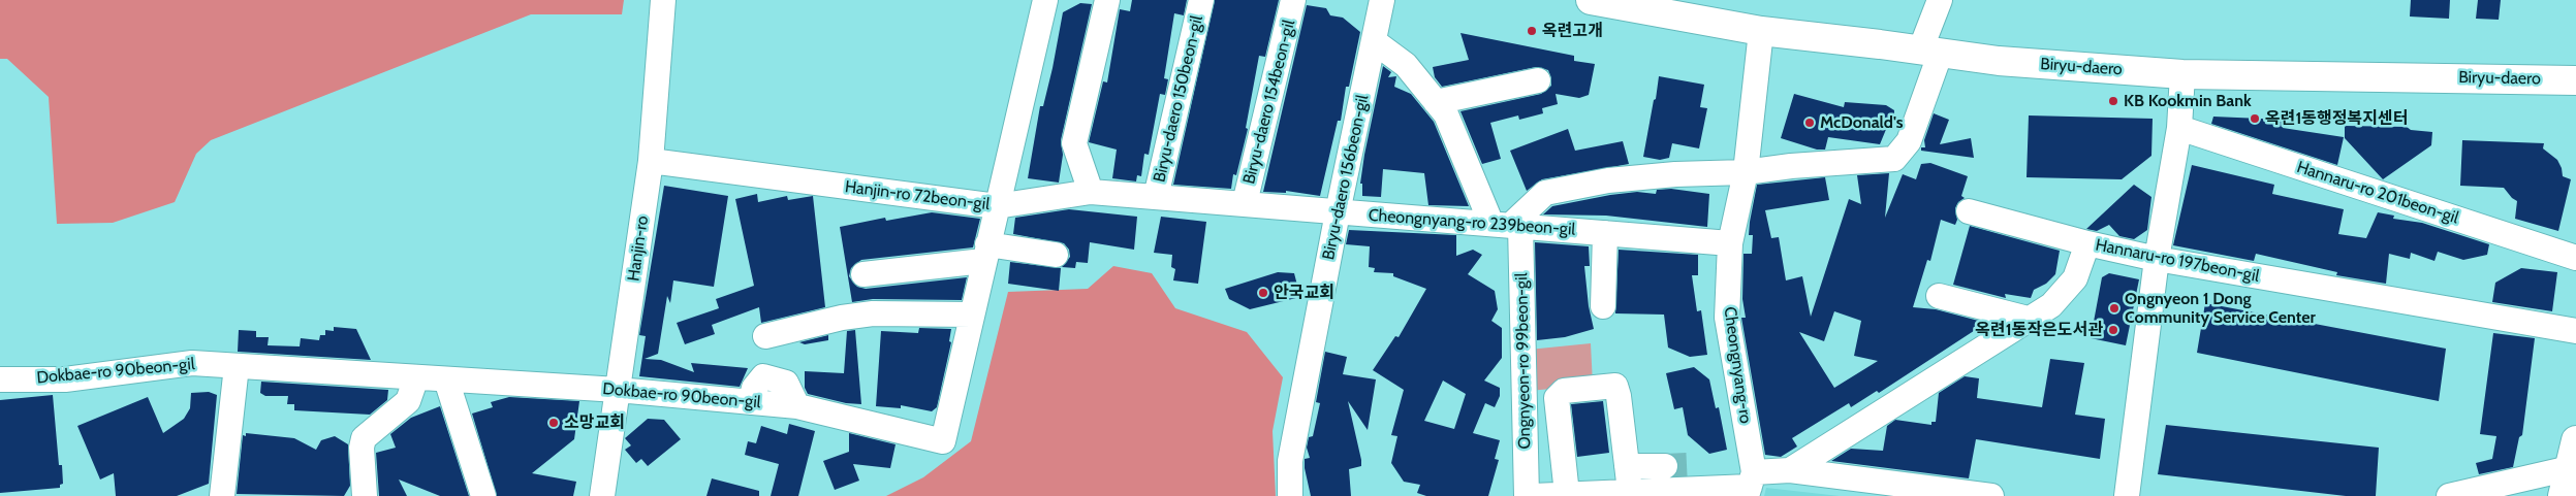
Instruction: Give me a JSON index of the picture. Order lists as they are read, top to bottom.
{
  "streets": {
    "main road": ["Biryu-daero"],
    "street": [
      "Biryu-daero 150beon-gil",
      "Biryu-daero 154beon-gil",
      "Biryu-daero 156beon-gil",
      "Hannaru-ro 201beon-gil",
      "Hanjin-ro 72beon-gil",
      "Cheongnyang-ro 239beon-gil",
      "Hanjin-ro",
      "Hannaru-ro 197beon-gil",
      "Ongnyeon-ro 99beon-gil",
      "Cheongnyang-ro",
      "Dokbae-ro 90beon-gil"
    ]
  },
  "crossings": [
    ["Biryu-daero", "Cheongnyang-ro"],
    ["Biryu-daero 150beon-gil", "Hanjin-ro 72beon-gil"],
    ["Biryu-daero 154beon-gil", "Hanjin-ro 72beon-gil"],
    ["Biryu-daero 156beon-gil", "Hanjin-ro 72beon-gil"],
    ["Biryu-daero 156beon-gil", "Cheongnyang-ro 239beon-gil"],
    ["Hanjin-ro 72beon-gil", "Cheongnyang-ro 239beon-gil"],
    ["Hanjin-ro 72beon-gil", "Hanjin-ro"],
    ["Cheongnyang-ro 239beon-gil", "Ongnyeon-ro 99beon-gil"],
    ["Cheongnyang-ro 239beon-gil", "Cheongnyang-ro"],
    ["Hanjin-ro", "Dokbae-ro 90beon-gil"]
  ],
  "places": [
    "옥련고개",
    "KB Kookmin Bank",
    "옥련1동행정복지센터",
    "McDonald's",
    "안국교회",
    "Ongnyeon 1 Dong Community Service Center",
    "옥련1동작은도서관",
    "소망교회"
  ]
}
